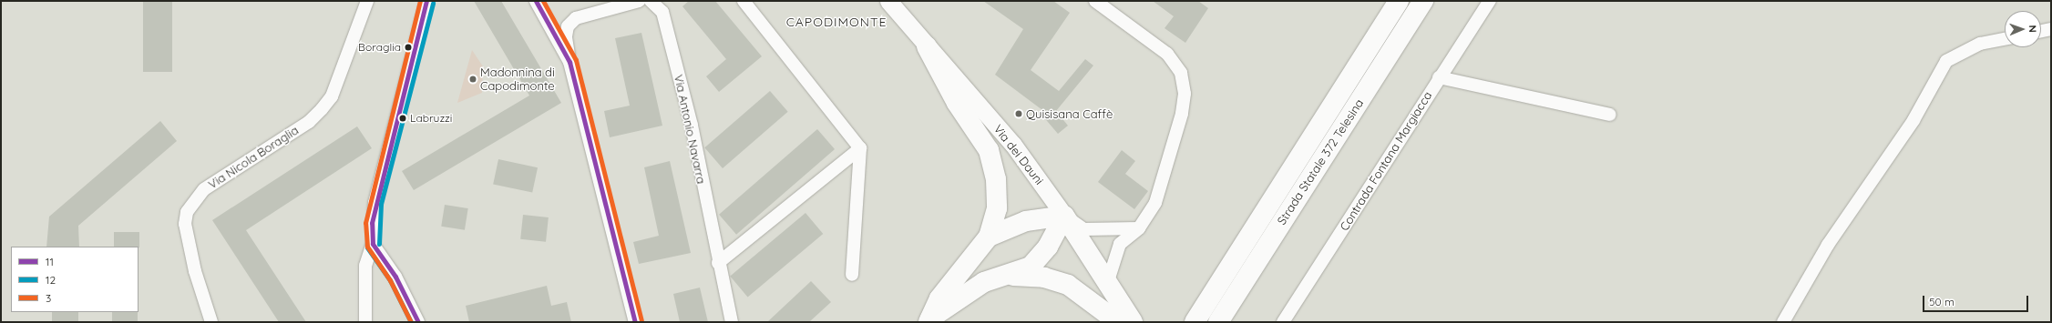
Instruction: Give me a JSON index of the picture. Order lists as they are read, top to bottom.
{
  "streets": {
    "main road": ["Via dei Dauni", "Strada Statale 372 Telesina"],
    "street": ["Via Antonio Navarra", "Via Nicola Boraglia", "Contrada Fontana Margiacca"]
  },
  "districts": ["CAPODIMONTE"],
  "places": [
    "Boraglia",
    "Madonnina di Capodimonte",
    "Quisisana Caffè",
    "Labruzzi"
  ],
  "lines": ["transit line 11", "transit line 3", "transit line 12"],
  "legend": ["11", "12", "3"],
  "scale_bar": "50 m",
  "north": "right"
}
